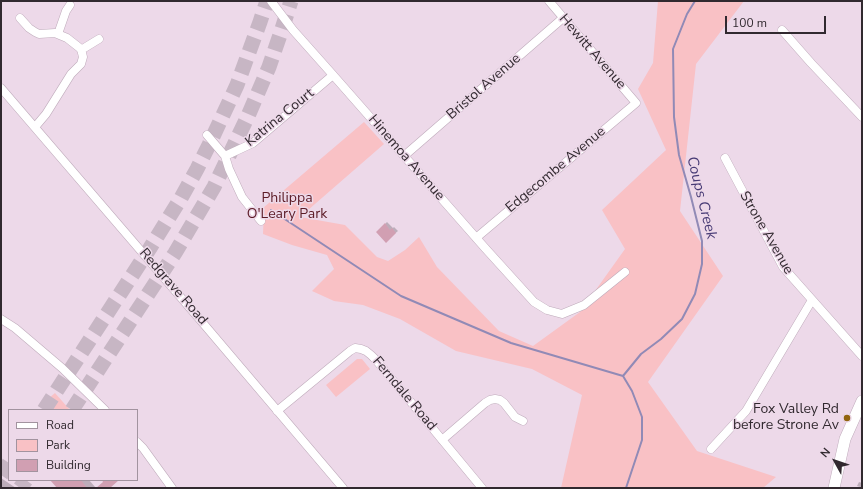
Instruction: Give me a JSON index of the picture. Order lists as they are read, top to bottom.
{
  "streets": {
    "street": [
      "Hewitt Avenue",
      "Bristol Avenue",
      "Katrina Court",
      "Hinemoa Avenue",
      "Edgecombe Avenue",
      "Strone Avenue",
      "Redgrave Road",
      "Ferndale Road"
    ]
  },
  "crossings": [
    ["Hewitt Avenue", "Bristol Avenue"],
    ["Hewitt Avenue", "Edgecombe Avenue"],
    ["Bristol Avenue", "Hinemoa Avenue"],
    ["Katrina Court", "Hinemoa Avenue"],
    ["Hinemoa Avenue", "Edgecombe Avenue"],
    ["Redgrave Road", "Ferndale Road"]
  ],
  "water": ["Coups Creek"],
  "parks": ["Philippa O'Leary Park"],
  "places": ["Fox Valley Rd before Strone Av"],
  "legend": ["Road", "Park", "Building"],
  "scale_bar": "100 m",
  "north": "top left"
}
